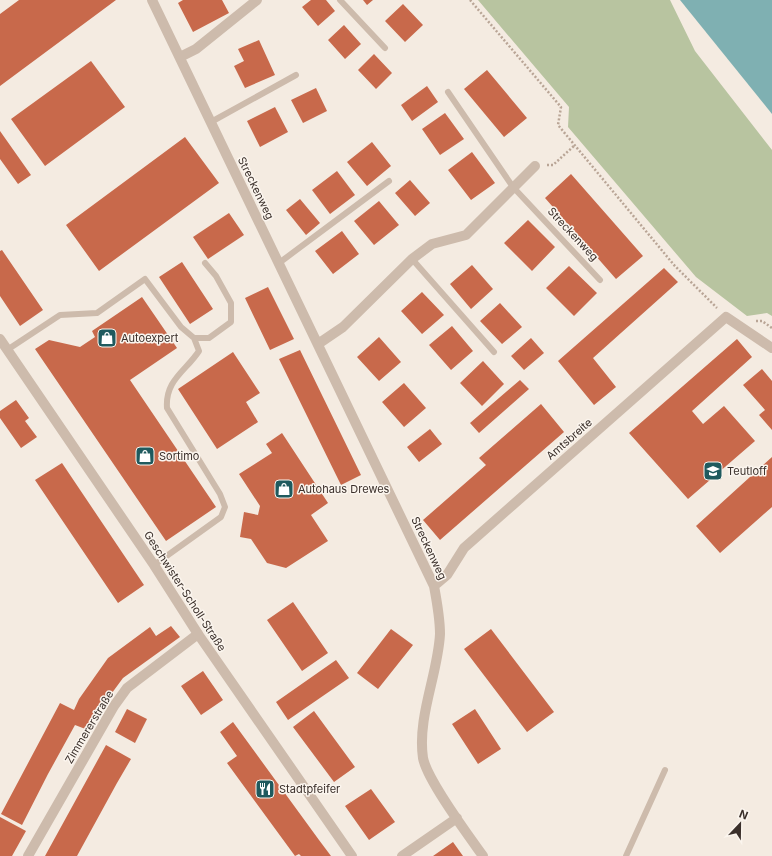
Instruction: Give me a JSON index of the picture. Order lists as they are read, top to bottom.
{
  "streets": {
    "street": [
      "Streckenweg",
      "Amtsbreite",
      "Geschwister-Scholl-Straße",
      "Zimmererstraße"
    ]
  },
  "crossings": [
    ["Streckenweg", "Amtsbreite"],
    ["Geschwister-Scholl-Straße", "Zimmererstraße"]
  ],
  "places": {
    "shop": ["Autoexpert", "Sortimo", "Autohaus Drewes"],
    "school or university": ["Teutloff"],
    "restaurant": ["Stadtpfeifer"]
  },
  "north": "top"
}
